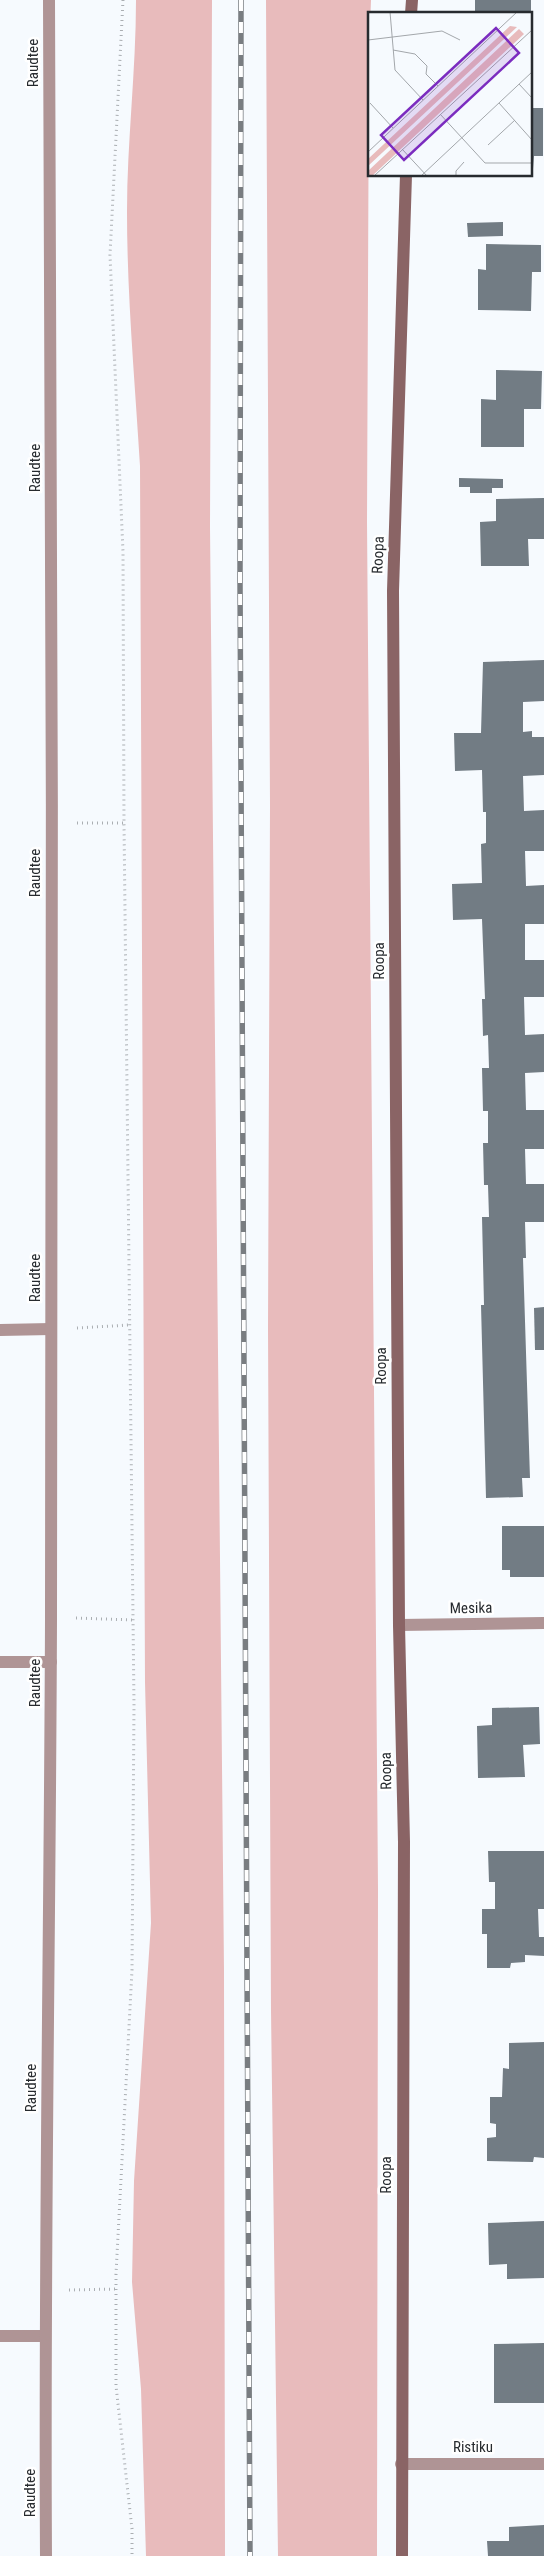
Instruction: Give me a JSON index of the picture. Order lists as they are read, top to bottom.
{
  "streets": {
    "street": [
      "Raudtee",
      "Roopa",
      "Mesika",
      "Ristiku"
    ]
  },
  "crossings": [
    ["Roopa", "Mesika"],
    ["Roopa", "Ristiku"]
  ]
}
